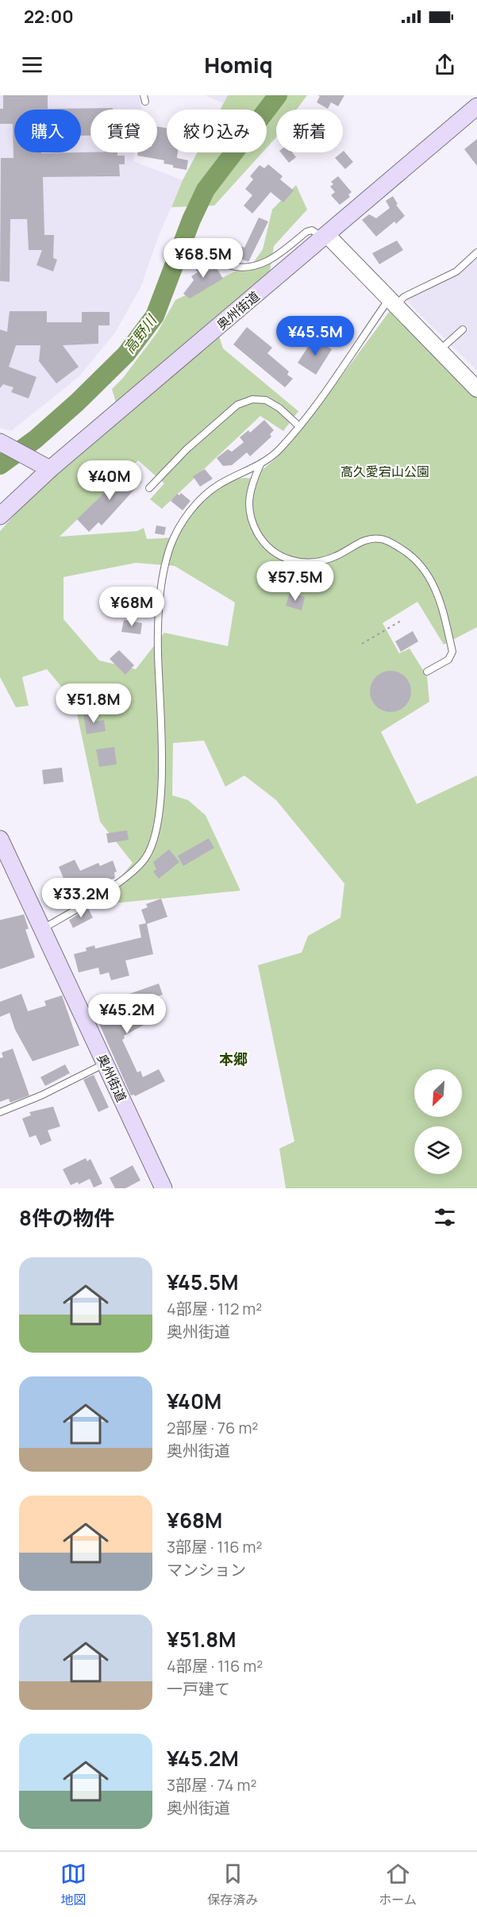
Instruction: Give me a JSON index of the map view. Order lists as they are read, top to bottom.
{
  "streets": {
    "main road": ["奥州街道"]
  },
  "districts": ["本郷"],
  "water": ["高野川"],
  "parks": ["高久愛宕山公園"],
  "north": "bottom left",
  "page": {
    "status": "22:00",
    "header": "Homiq",
    "chip": [
      "購入",
      "賃貸",
      "絞り込み",
      "新着"
    ],
    "price": [
      "¥68.5M",
      "¥45.5M",
      "¥40M",
      "¥57.5M",
      "¥68M",
      "¥51.8M",
      "¥33.2M",
      "¥45.2M"
    ],
    "heading": "8件の物件",
    "list": [
      {
        "name": "¥45.5M",
        "note": "4部屋 · 112 m² · 奥州街道"
      },
      {
        "name": "¥40M",
        "note": "2部屋 · 76 m² · 奥州街道"
      },
      {
        "name": "¥68M",
        "note": "3部屋 · 116 m² · マンション"
      },
      {
        "name": "¥51.8M",
        "note": "4部屋 · 116 m² · 一戸建て"
      },
      {
        "name": "¥45.2M",
        "note": "3部屋 · 74 m² · 奥州街道"
      }
    ],
    "tabs": ["地図", "保存済み", "ホーム"]
  }
}
